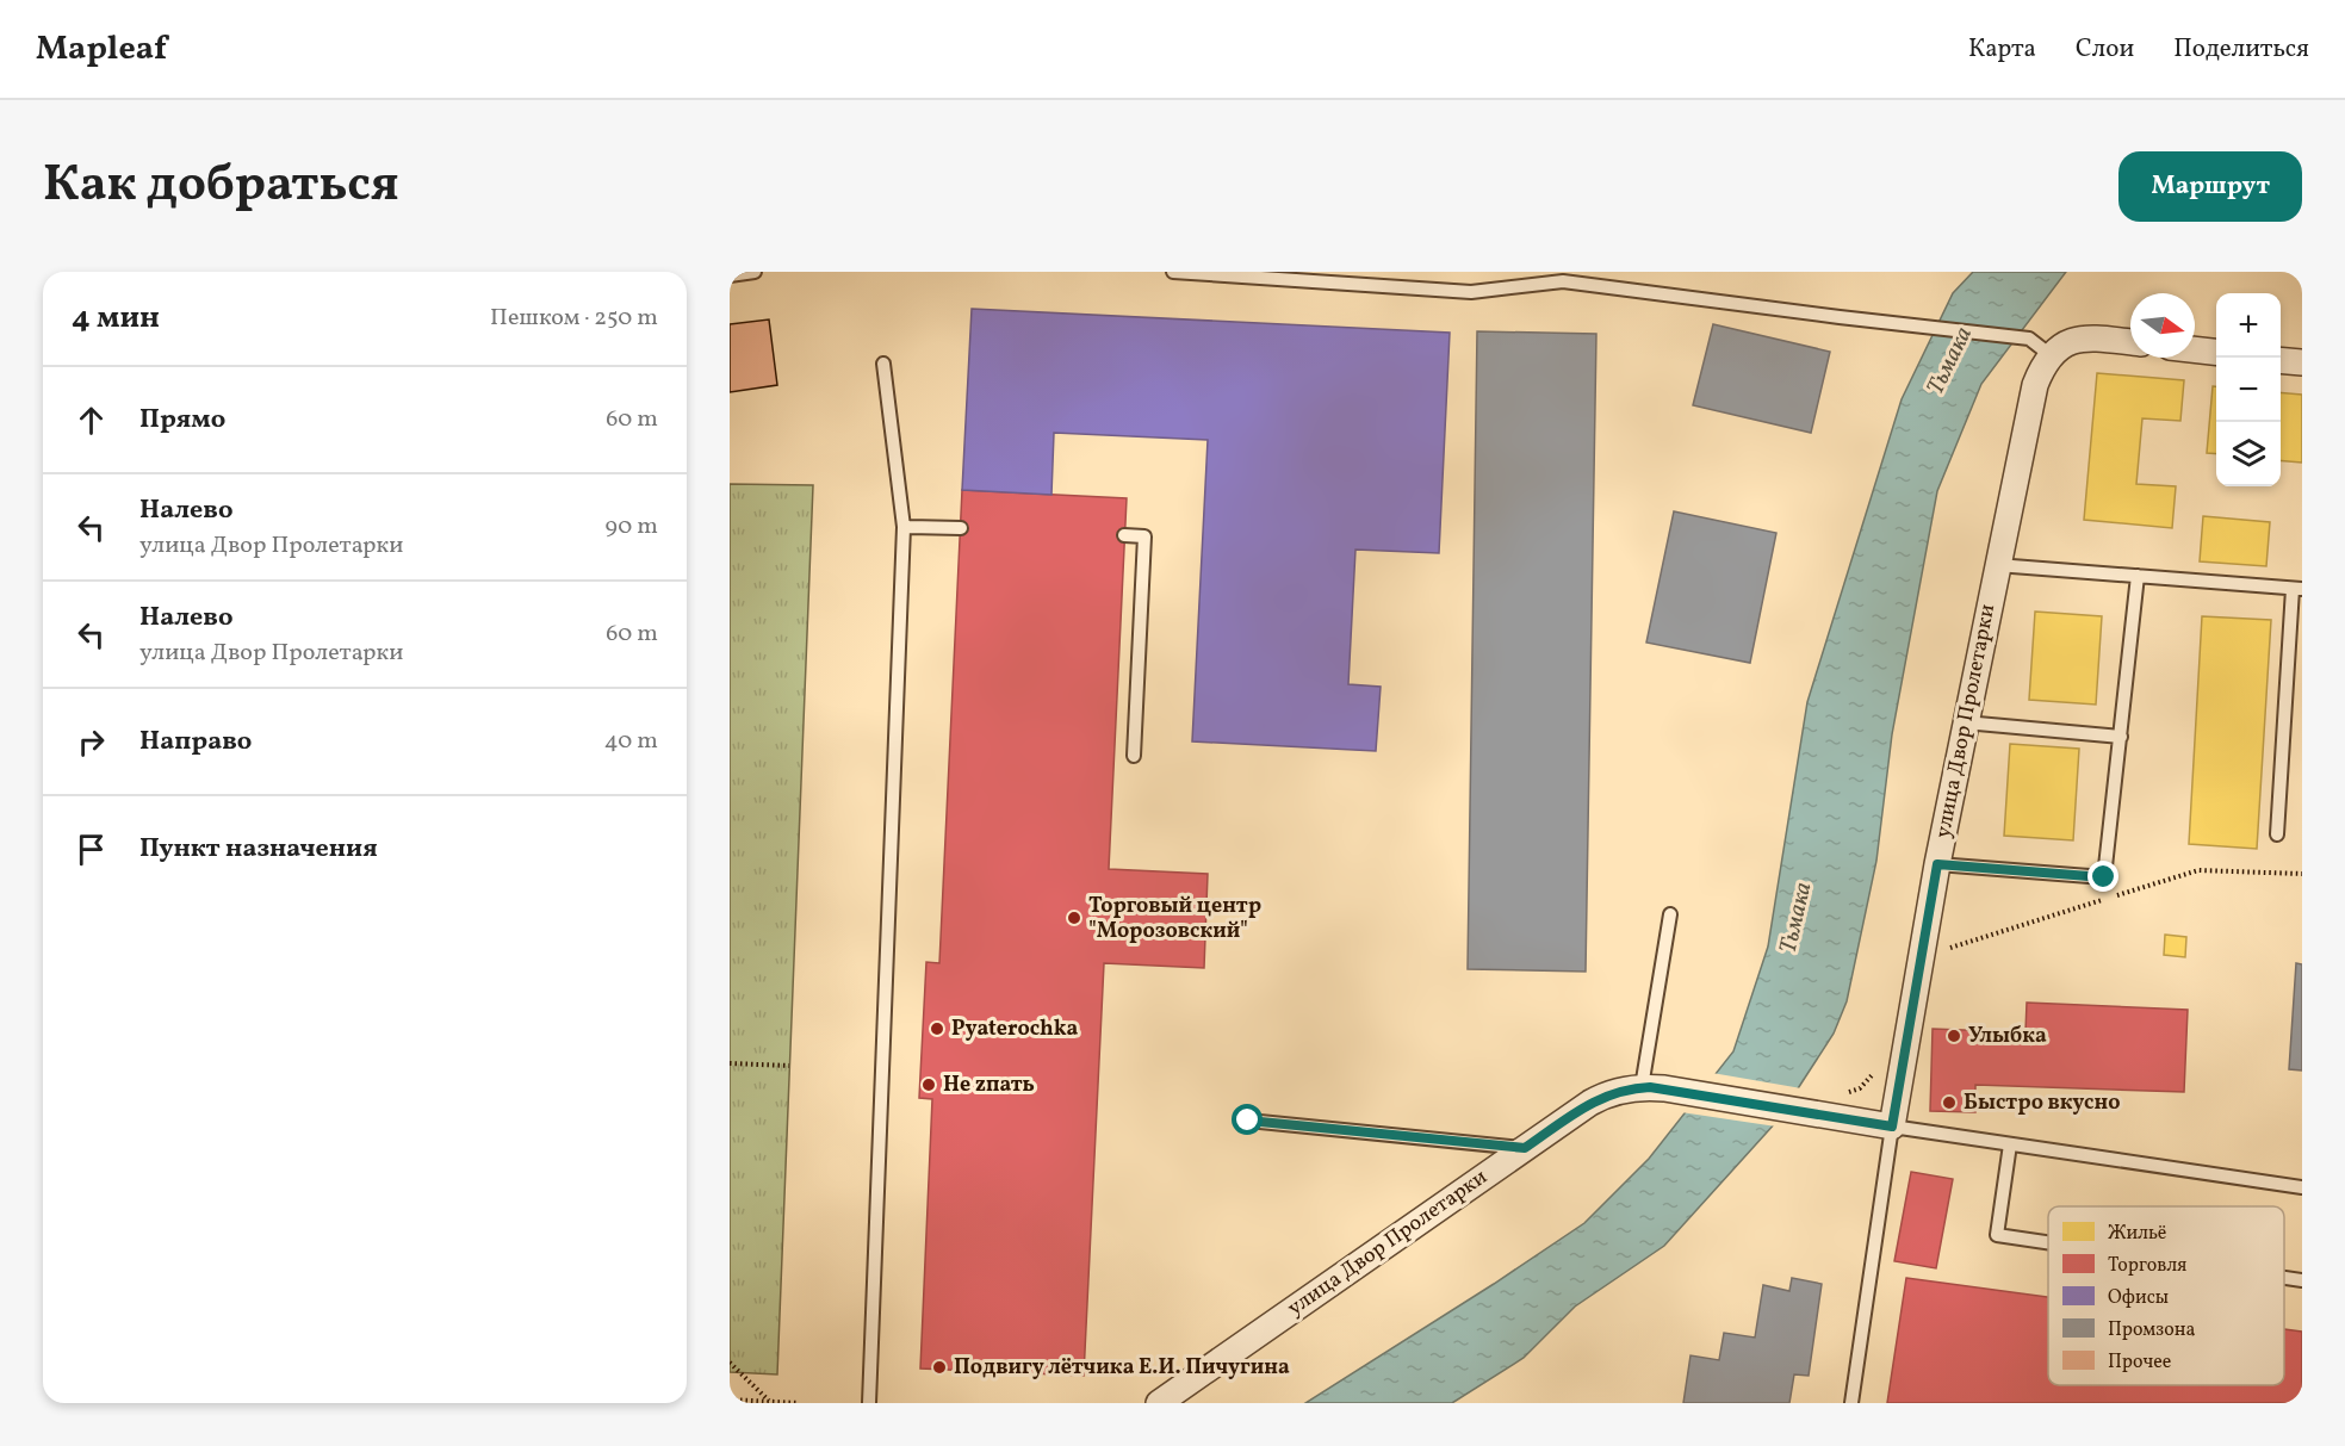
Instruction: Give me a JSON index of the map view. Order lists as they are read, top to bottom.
{
  "streets": {
    "street": ["улица Двор Пролетарки"]
  },
  "water": ["Тьмака"],
  "places": [
    "Торговый центр \"Морозовский\"",
    "Pyaterochka",
    "Улыбка",
    "Не zпать",
    "Быстро вкусно",
    "Подвигу лётчика Е.И. Пичугина"
  ],
  "legend": [
    "Жильё",
    "Торговля",
    "Офисы",
    "Промзона",
    "Прочее"
  ],
  "north": "right",
  "page": {
    "header": "Mapleaf",
    "nav": ["Карта", "Слои", "Поделиться"],
    "title": "Как добраться",
    "buttons": "Маршрут",
    "heading": ["4 мин", "Пешком · 250 m"],
    "map_buttons": ["+", "−"],
    "list": [
      ["Прямо", "60 m"],
      ["Налево", "улица Двор Пролетарки", "90 m"],
      ["Налево", "улица Двор Пролетарки", "60 m"],
      ["Направо", "40 m"],
      "Пункт назначения"
    ]
  }
}
